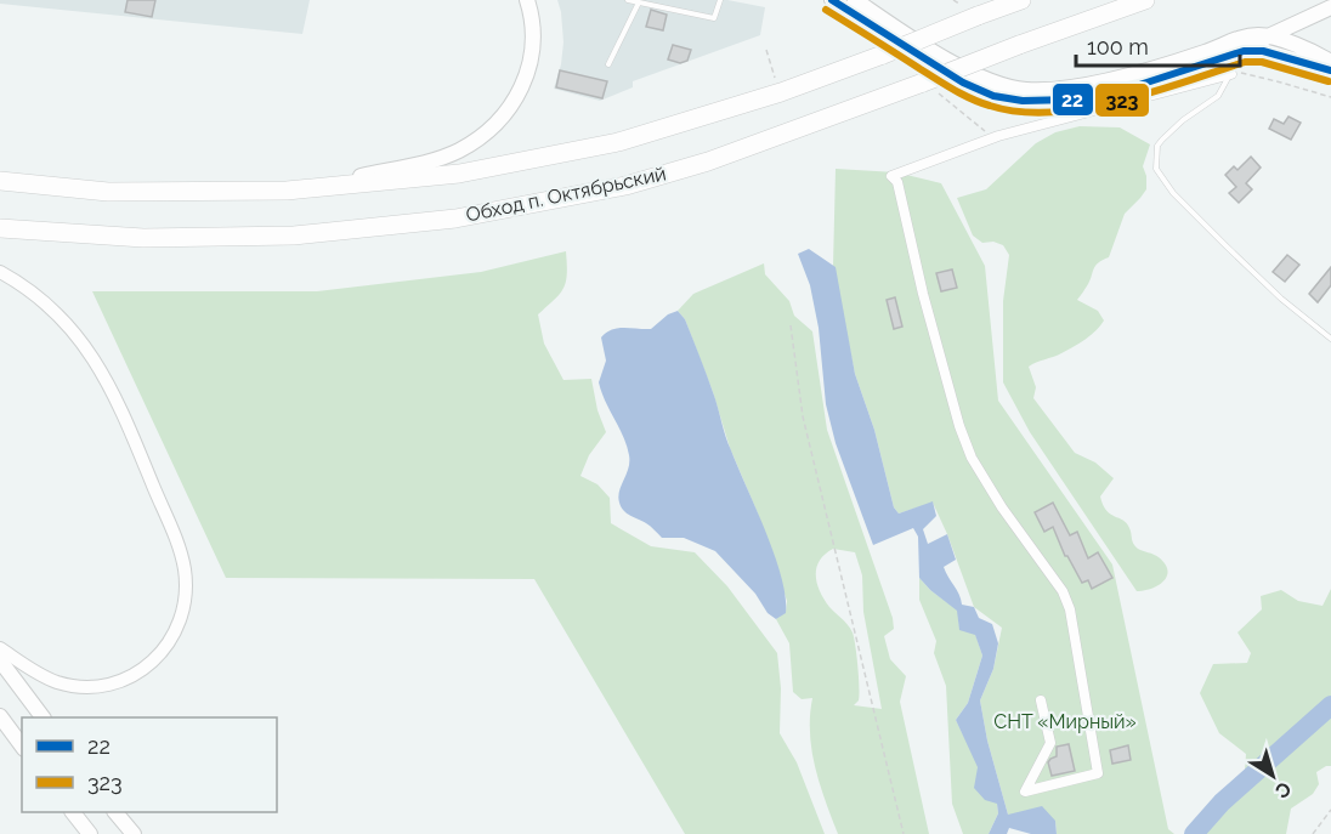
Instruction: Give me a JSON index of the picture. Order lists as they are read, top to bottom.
{
  "streets": {
    "highway": ["Обход п. Октябрьский"]
  },
  "parks": ["СНТ «Мирный»"],
  "lines": ["transit line 22", "transit line 323"],
  "legend": ["22", "323"],
  "scale_bar": "100 m",
  "north": "bottom right"
}
